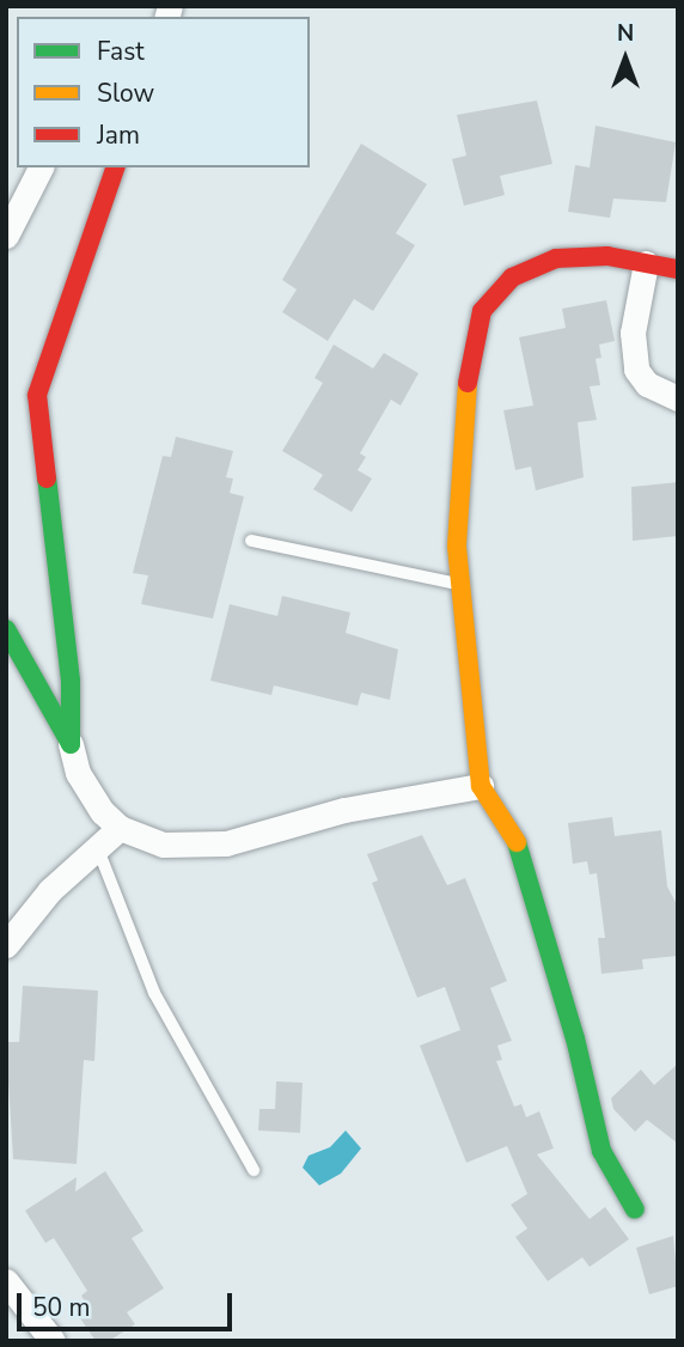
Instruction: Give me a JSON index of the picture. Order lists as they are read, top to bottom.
{
  "legend": ["Fast", "Slow", "Jam"],
  "scale_bar": "50 m",
  "north": "top"
}
